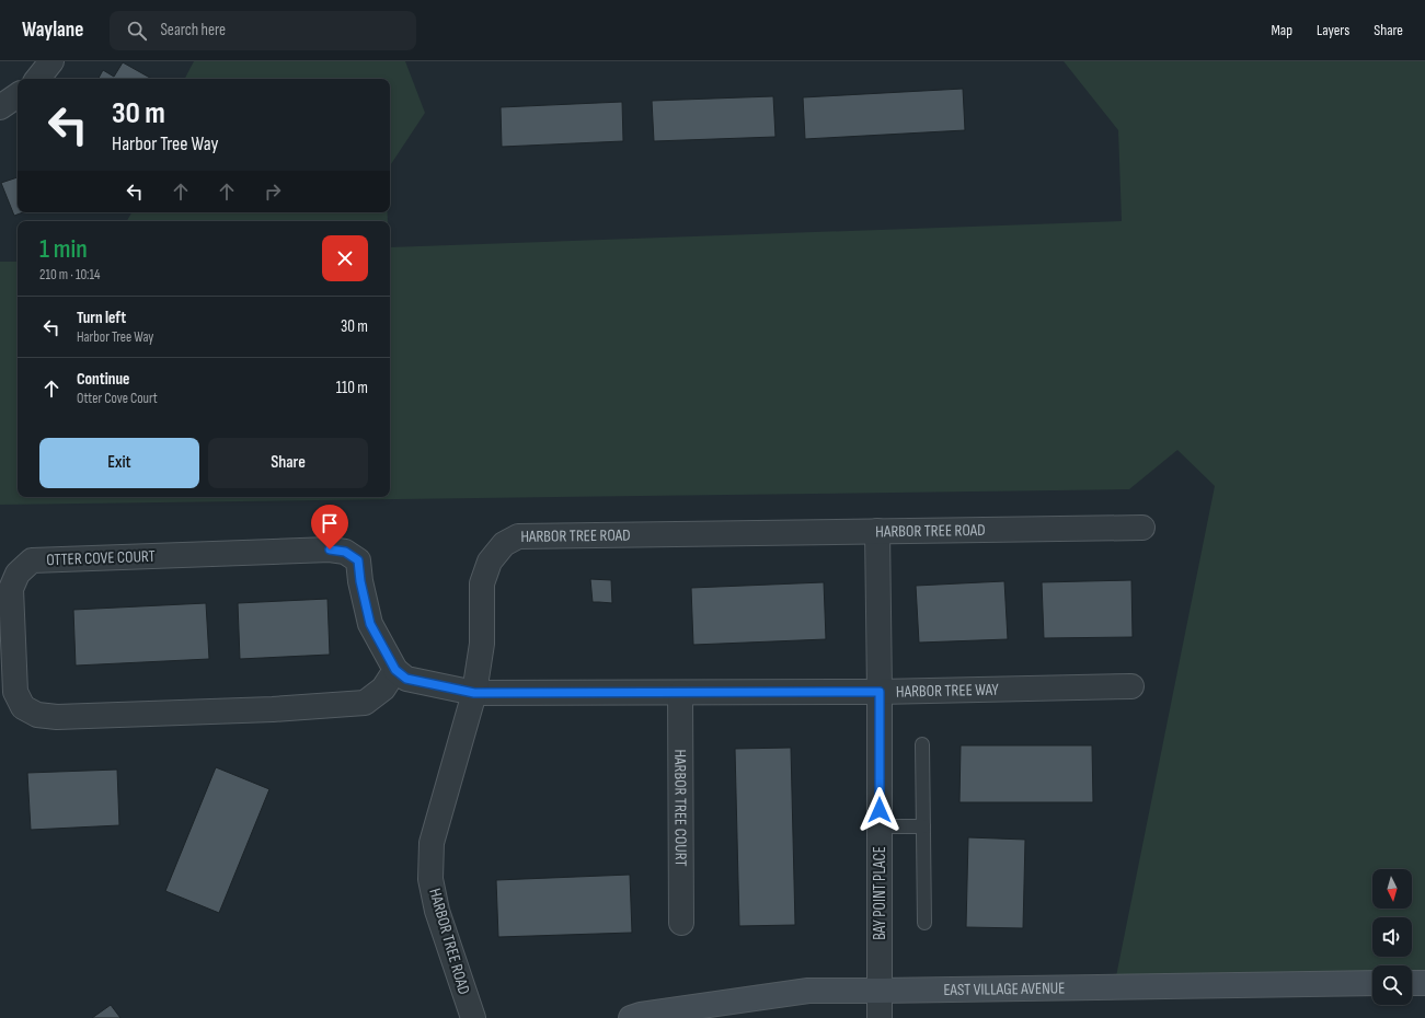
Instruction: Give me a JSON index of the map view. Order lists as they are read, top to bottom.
{
  "streets": {
    "street": [
      "HARBOR TREE ROAD",
      "OTTER COVE COURT",
      "HARBOR TREE WAY",
      "HARBOR TREE COURT",
      "BAY POINT PLACE",
      "EAST VILLAGE AVENUE"
    ]
  },
  "crossings": [
    ["HARBOR TREE ROAD", "HARBOR TREE WAY"],
    ["HARBOR TREE ROAD", "BAY POINT PLACE"],
    ["HARBOR TREE WAY", "HARBOR TREE COURT"],
    ["HARBOR TREE WAY", "BAY POINT PLACE"],
    ["BAY POINT PLACE", "EAST VILLAGE AVENUE"]
  ],
  "north": "bottom",
  "page": {
    "header": "Waylane",
    "search": "Search here",
    "nav": ["Map", "Layers", "Share"],
    "turn": ["30 m", "Harbor Tree Way"],
    "heading": ["1 min", "210 m · 10:14"],
    "list": [
      {
        "name": "Turn left",
        "note": "Harbor Tree Way",
        "value": "30 m"
      },
      {
        "name": "Continue",
        "note": "Otter Cove Court",
        "value": "110 m"
      }
    ],
    "buttons": ["Exit", "Share"]
  }
}
